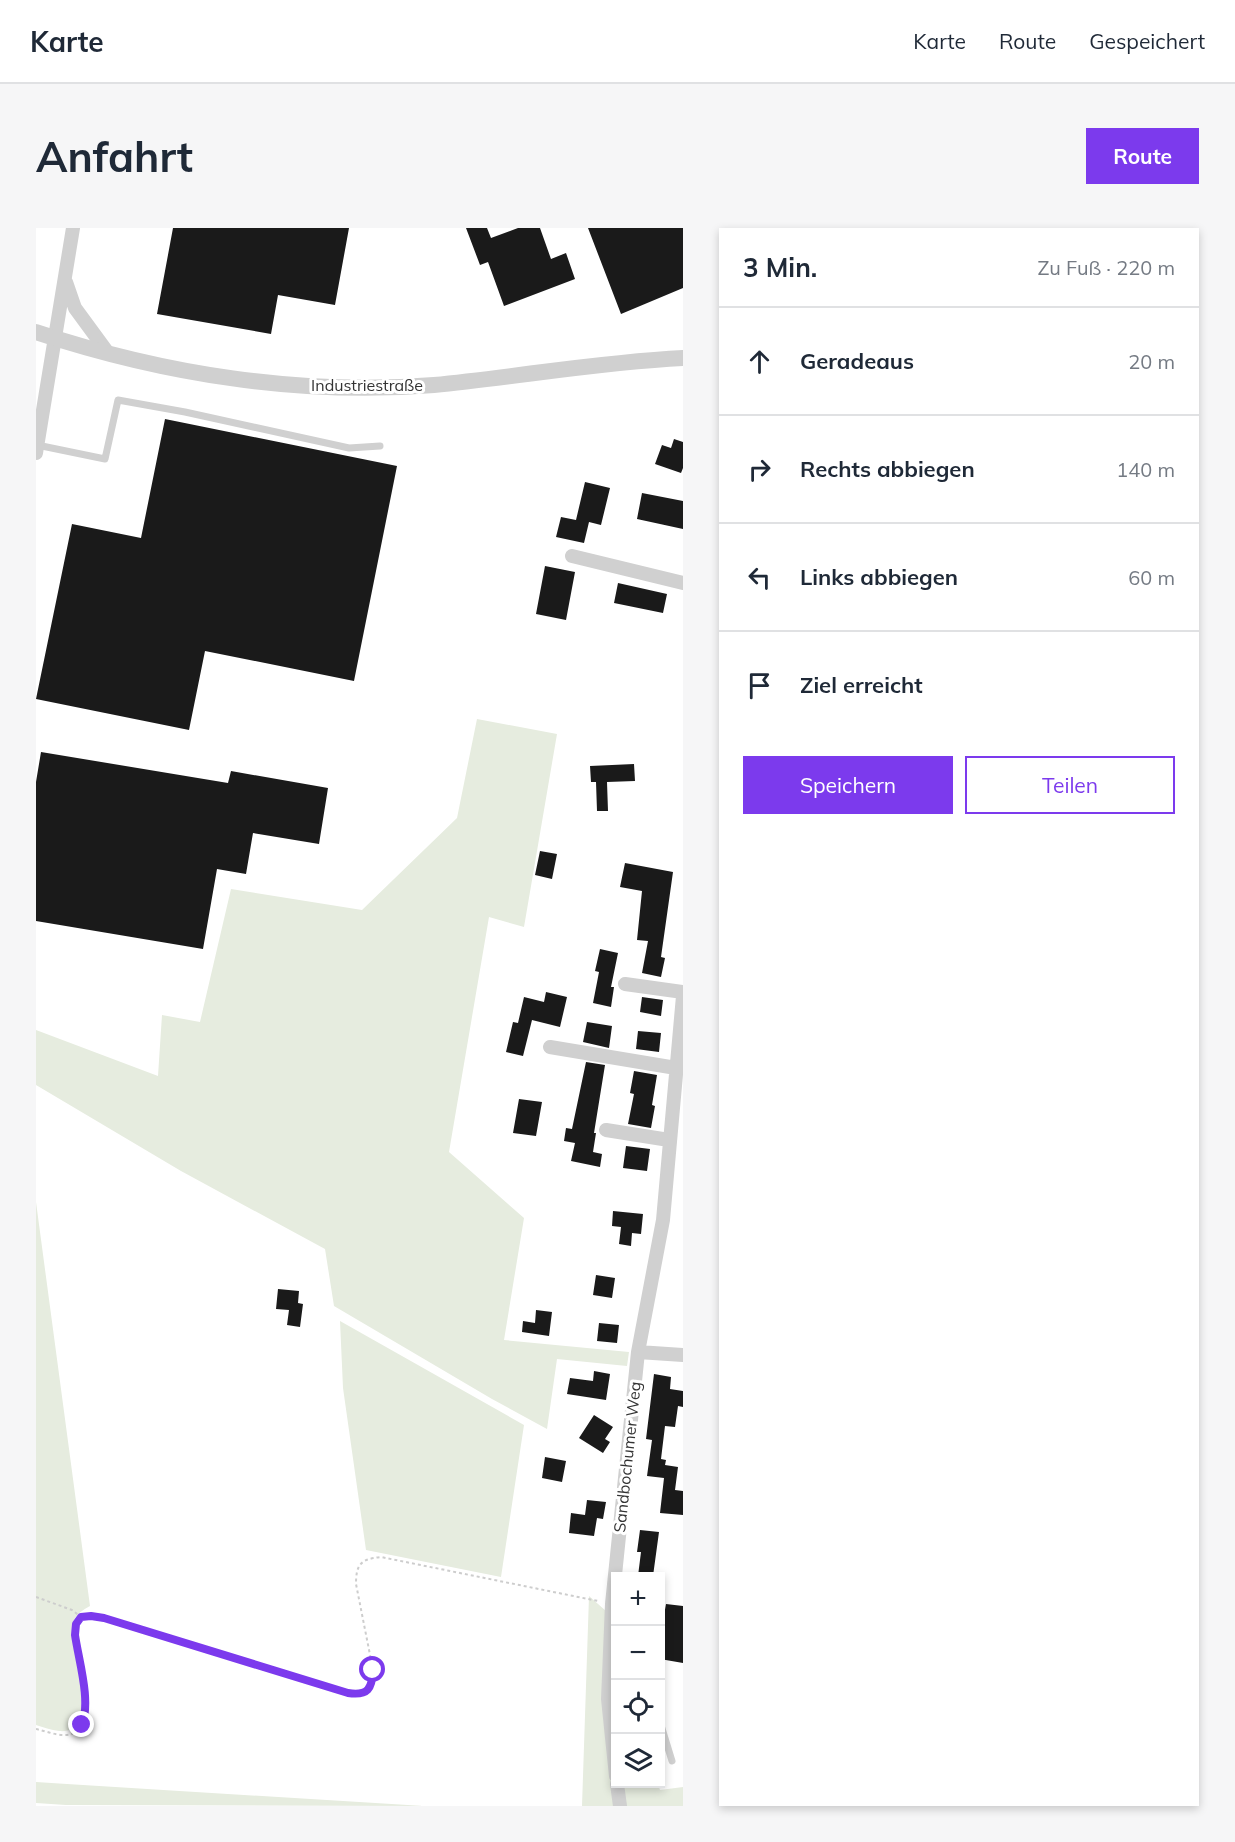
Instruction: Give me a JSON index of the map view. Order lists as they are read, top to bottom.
{
  "streets": {
    "street": ["Industriestraße", "Sandbochumer Weg"]
  },
  "page": {
    "header": "Karte",
    "nav": ["Karte", "Route", "Gespeichert"],
    "buttons": [
      "Route",
      ["Speichern", "Teilen"]
    ],
    "title": "Anfahrt",
    "heading": ["3 Min.", "Zu Fuß · 220 m"],
    "list": [
      ["Geradeaus", "20 m"],
      ["Rechts abbiegen", "140 m"],
      ["Links abbiegen", "60 m"],
      "Ziel erreicht"
    ],
    "map_buttons": ["+", "−"]
  }
}
